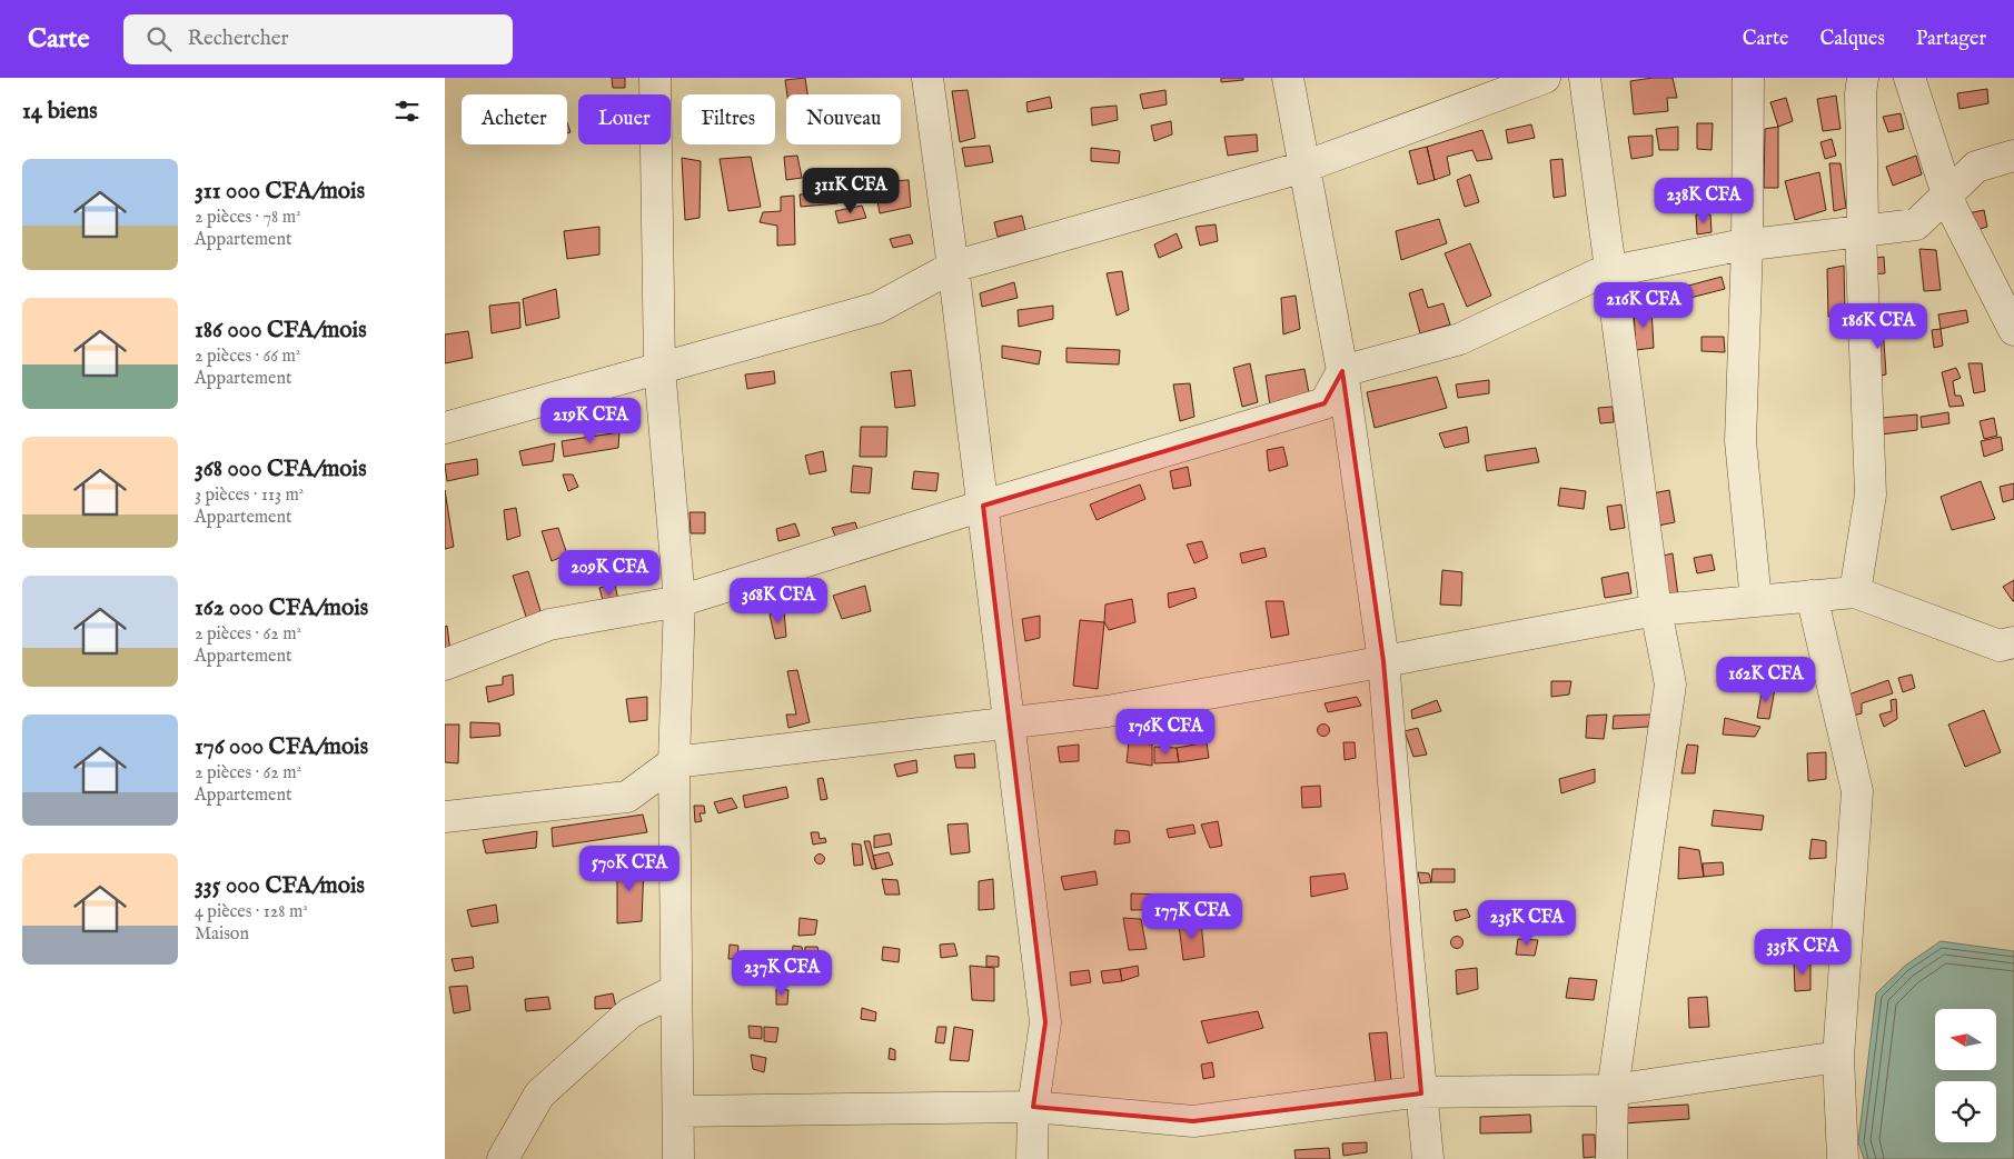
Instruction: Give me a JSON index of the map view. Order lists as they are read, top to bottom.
{
  "north": "left",
  "page": {
    "header": "Carte",
    "search": "Rechercher",
    "nav": ["Carte", "Calques", "Partager"],
    "heading": "14 biens",
    "chip": [
      "Acheter",
      "Louer",
      "Filtres",
      "Nouveau"
    ],
    "list": [
      {
        "name": "311 000 CFA/mois",
        "note": "2 pièces · 78 m² · Appartement"
      },
      {
        "name": "186 000 CFA/mois",
        "note": "2 pièces · 66 m² · Appartement"
      },
      {
        "name": "368 000 CFA/mois",
        "note": "3 pièces · 113 m² · Appartement"
      },
      {
        "name": "162 000 CFA/mois",
        "note": "2 pièces · 62 m² · Appartement"
      },
      {
        "name": "176 000 CFA/mois",
        "note": "2 pièces · 62 m² · Appartement"
      },
      {
        "name": "335 000 CFA/mois",
        "note": "4 pièces · 128 m² · Maison"
      }
    ],
    "price": [
      "311K CFA",
      "238K CFA",
      "216K CFA",
      "186K CFA",
      "219K CFA",
      "209K CFA",
      "368K CFA",
      "162K CFA",
      "176K CFA",
      "570K CFA",
      "177K CFA",
      "235K CFA",
      "335K CFA",
      "237K CFA"
    ]
  }
}
